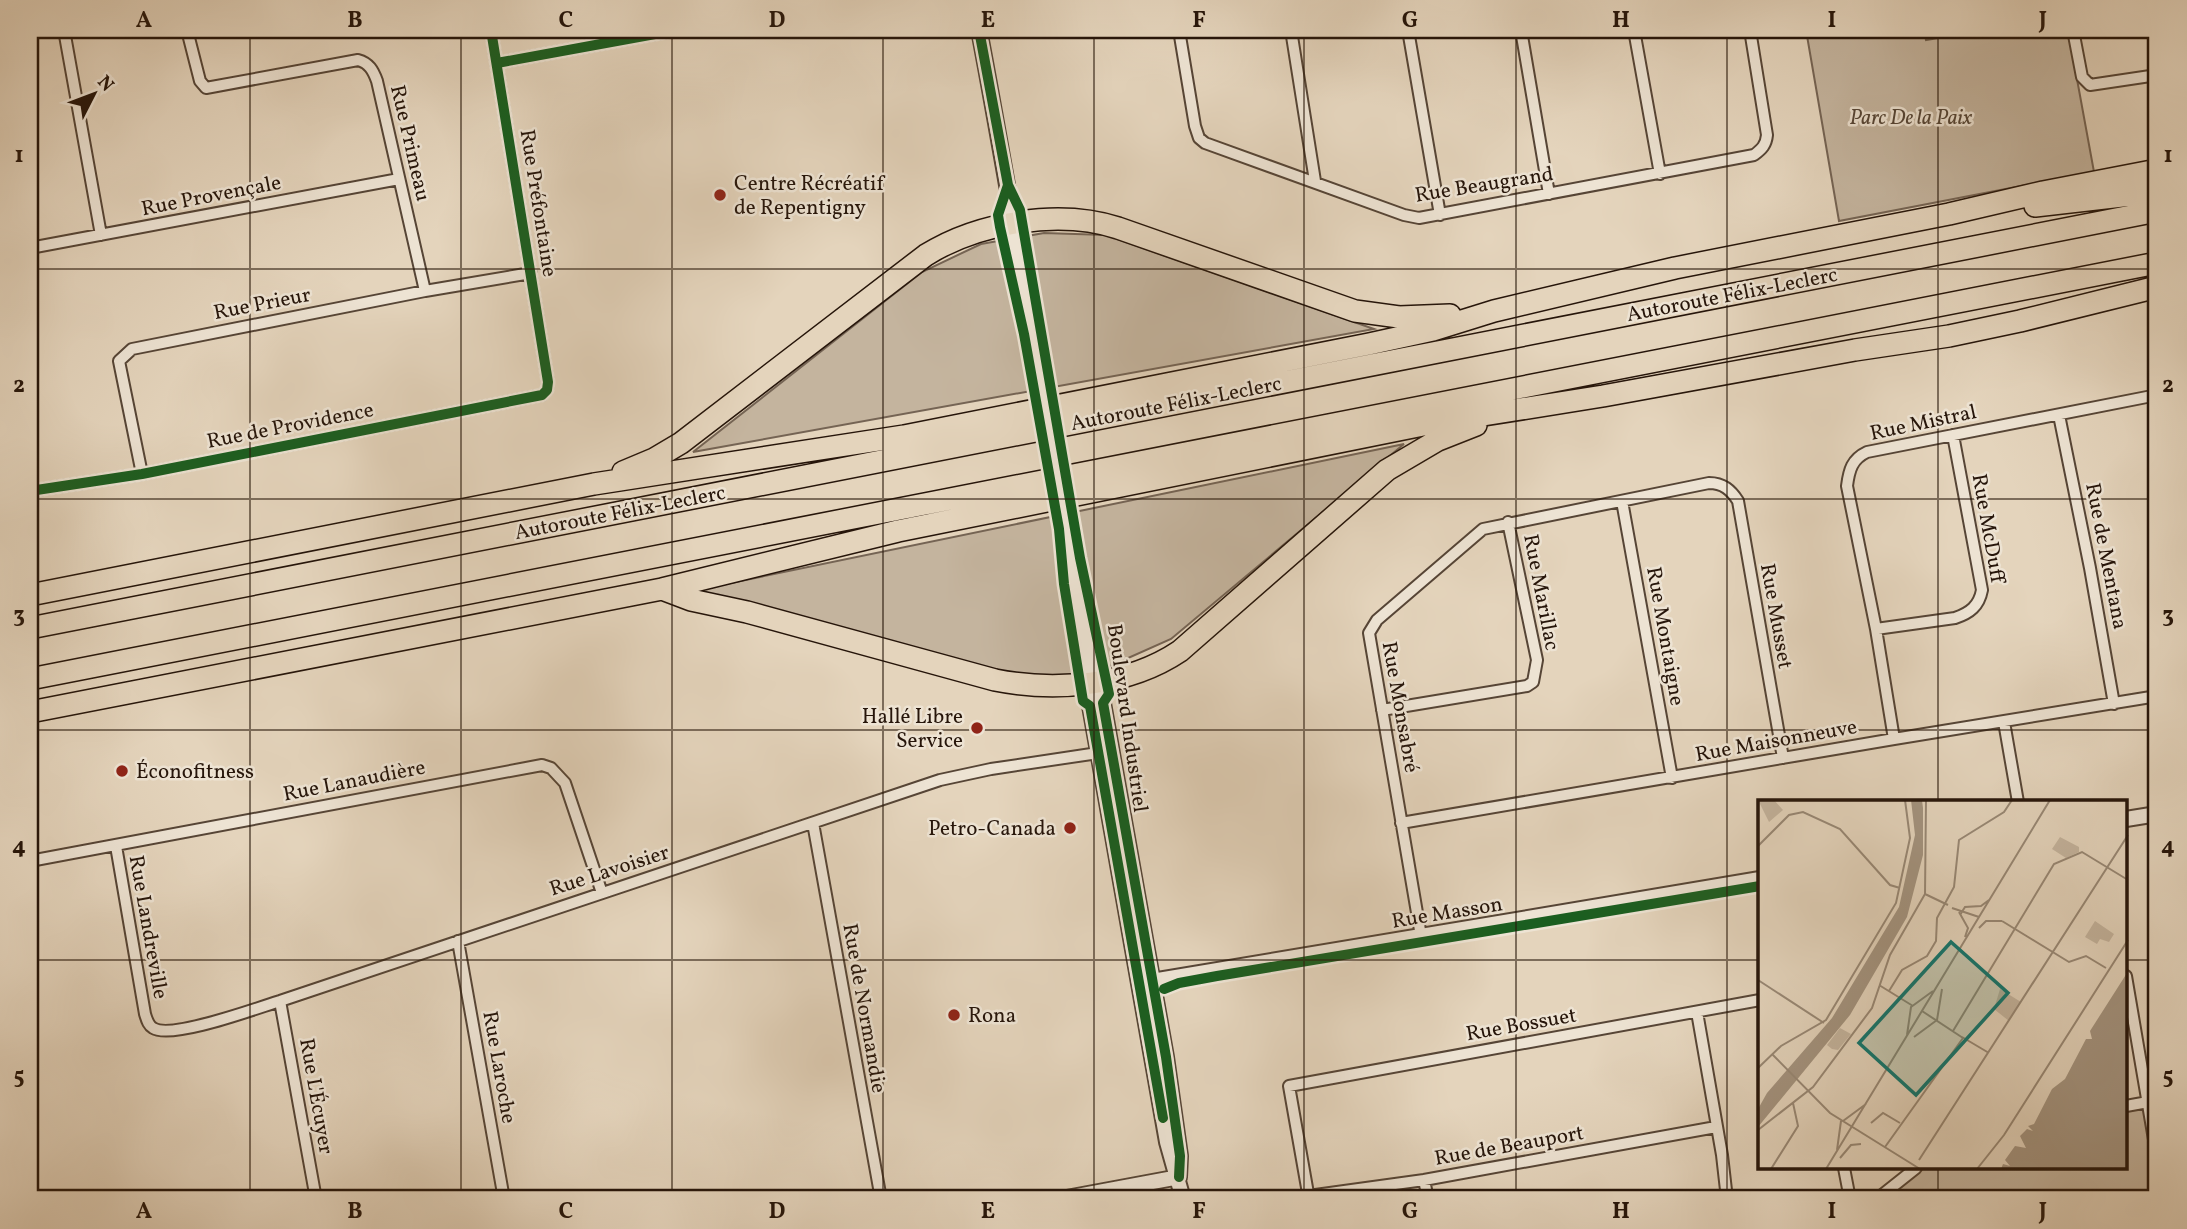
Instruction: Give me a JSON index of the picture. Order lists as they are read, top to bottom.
{
  "streets": {
    "highway": ["Autoroute Félix-Leclerc"],
    "street": [
      "Rue Primeau",
      "Rue Beaugrand",
      "Rue Provençale",
      "Rue Préfontaine",
      "Rue Prieur",
      "Rue Mistral",
      "Rue de Providence",
      "Rue McDuff",
      "Rue de Mentana",
      "Rue Marillac",
      "Rue Musset",
      "Rue Montaigne",
      "Rue Monsabré",
      "Boulevard Industriel",
      "Rue Maisonneuve",
      "Rue Lanaudière",
      "Rue Lavoisier",
      "Rue Masson",
      "Rue Landreville",
      "Rue de Normandie",
      "Rue Bossuet",
      "Rue Laroche",
      "Rue L'Écuyer",
      "Rue de Beauport"
    ]
  },
  "crossings": [
    ["Rue Primeau", "Rue Provençale"],
    ["Rue Primeau", "Rue Prieur"],
    ["Rue Préfontaine", "Rue Prieur"],
    ["Rue Préfontaine", "Rue de Providence"],
    ["Rue Prieur", "Rue de Providence"],
    ["Rue Mistral", "Rue McDuff"],
    ["Rue Mistral", "Rue de Mentana"],
    ["Rue Mistral", "Rue Maisonneuve"],
    ["Rue de Mentana", "Rue Maisonneuve"],
    ["Rue Marillac", "Rue Monsabré"],
    ["Rue Musset", "Rue Monsabré"],
    ["Rue Musset", "Rue Maisonneuve"],
    ["Rue Montaigne", "Rue Monsabré"],
    ["Rue Montaigne", "Rue Maisonneuve"],
    ["Rue Monsabré", "Rue Maisonneuve"],
    ["Rue Monsabré", "Rue Masson"],
    ["Boulevard Industriel", "Rue Lavoisier"],
    ["Boulevard Industriel", "Rue Masson"],
    ["Rue Lanaudière", "Rue Lavoisier"],
    ["Rue Lanaudière", "Rue Landreville"],
    ["Rue Lavoisier", "Rue Landreville"],
    ["Rue Lavoisier", "Rue de Normandie"],
    ["Rue Lavoisier", "Rue Laroche"],
    ["Rue Lavoisier", "Rue L'Écuyer"],
    ["Rue Bossuet", "Rue de Beauport"]
  ],
  "parks": ["Parc De la Paix"],
  "places": [
    "Centre Récréatif de Repentigny",
    "Hallé Libre Service",
    "Éconofitness",
    "Petro-Canada",
    "Rona"
  ],
  "north": "top right",
  "grid": {
    "columns": [
      "A",
      "B",
      "C",
      "D",
      "E",
      "F",
      "G",
      "H",
      "I",
      "J"
    ],
    "rows": [
      "1",
      "2",
      "3",
      "4",
      "5"
    ]
  }
}
